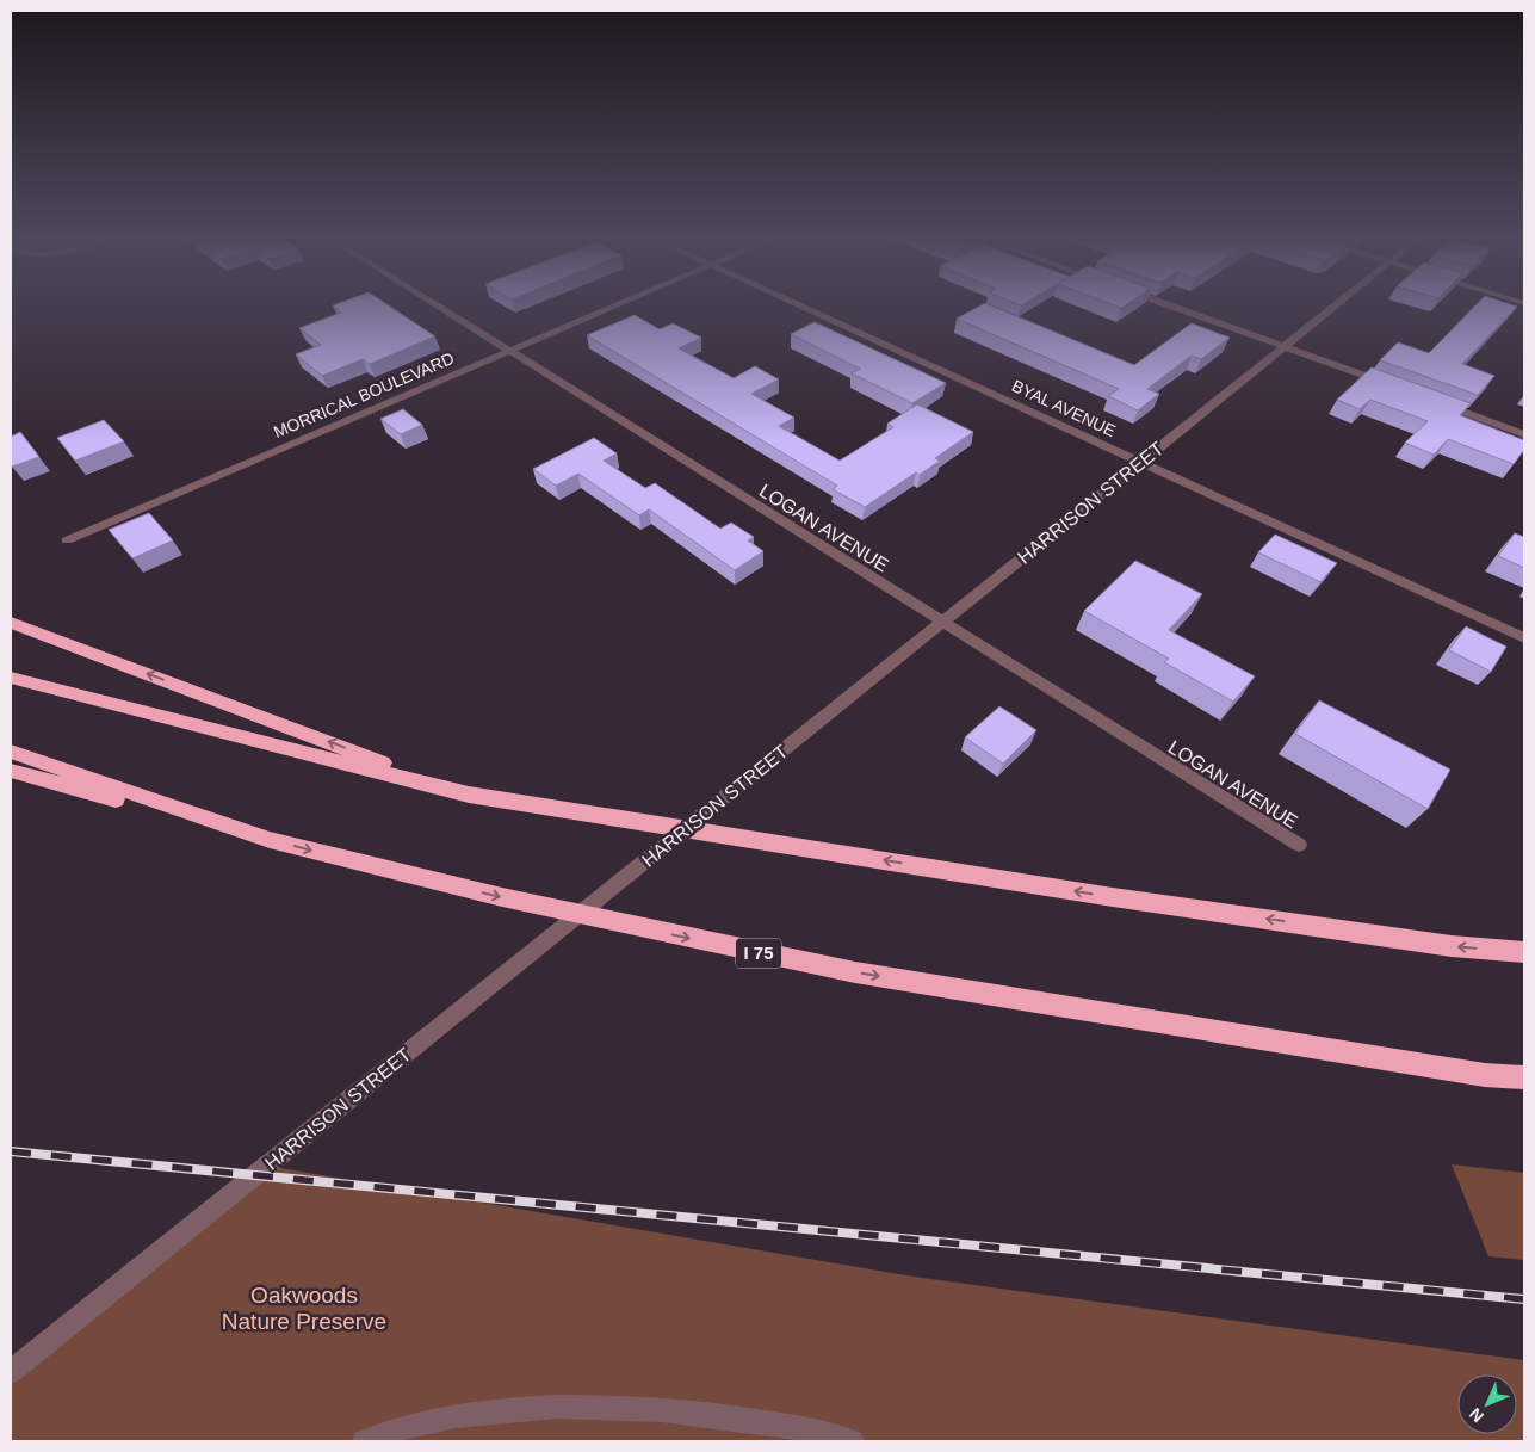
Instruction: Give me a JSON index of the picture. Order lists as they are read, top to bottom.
{
  "streets": {
    "highway": ["I 75"],
    "street": [
      "MORRICAL BOULEVARD",
      "BYAL AVENUE",
      "HARRISON STREET",
      "LOGAN AVENUE"
    ]
  },
  "crossings": [
    ["MORRICAL BOULEVARD", "LOGAN AVENUE"],
    ["BYAL AVENUE", "HARRISON STREET"],
    ["HARRISON STREET", "LOGAN AVENUE"]
  ],
  "parks": ["Oakwoods Nature Preserve"],
  "north": "bottom left"
}
